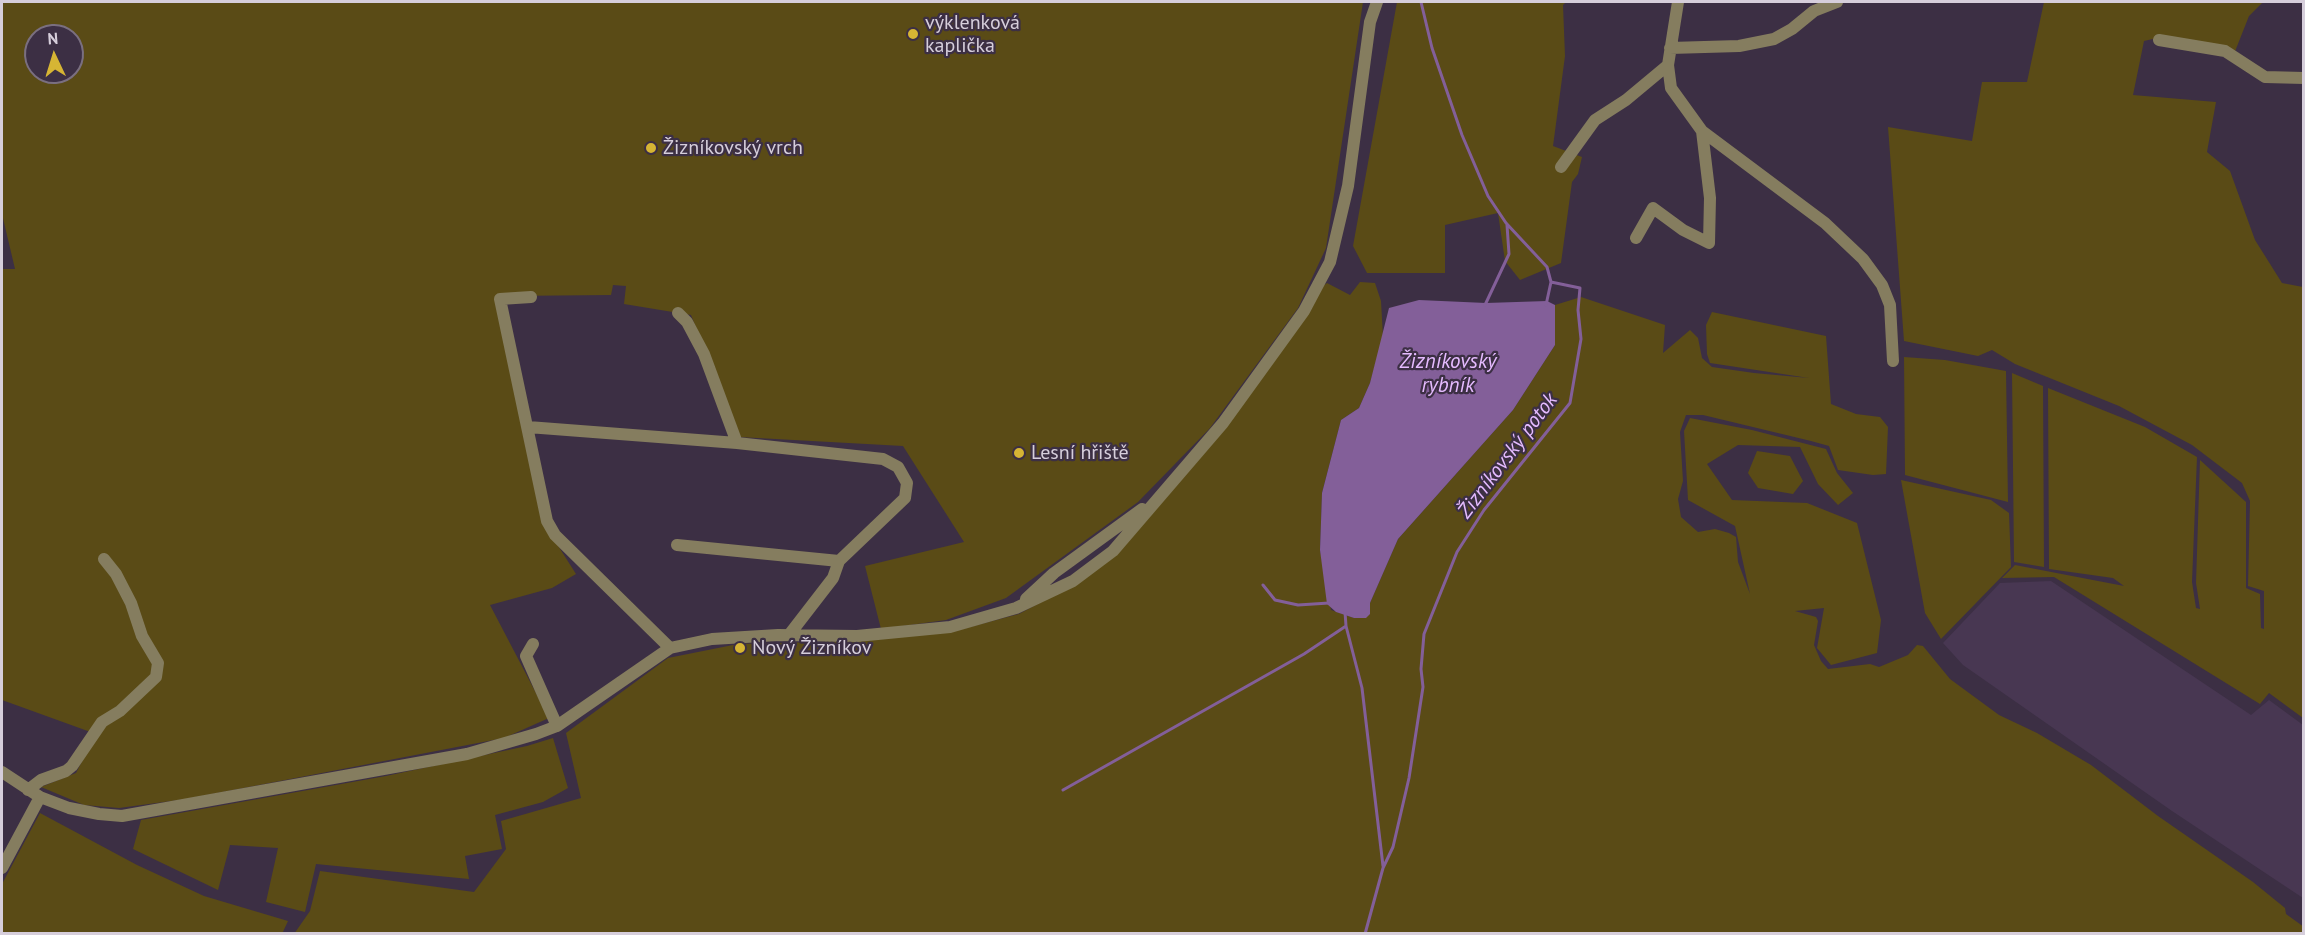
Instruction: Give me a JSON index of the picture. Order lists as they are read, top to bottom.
{
  "water": ["Žizníkovský rybník", "Žizníkovský potok"],
  "places": [
    "výklenková kaplička",
    "Žizníkovský vrch",
    "Lesní hřiště",
    "Nový Žizníkov"
  ],
  "north": "top"
}
